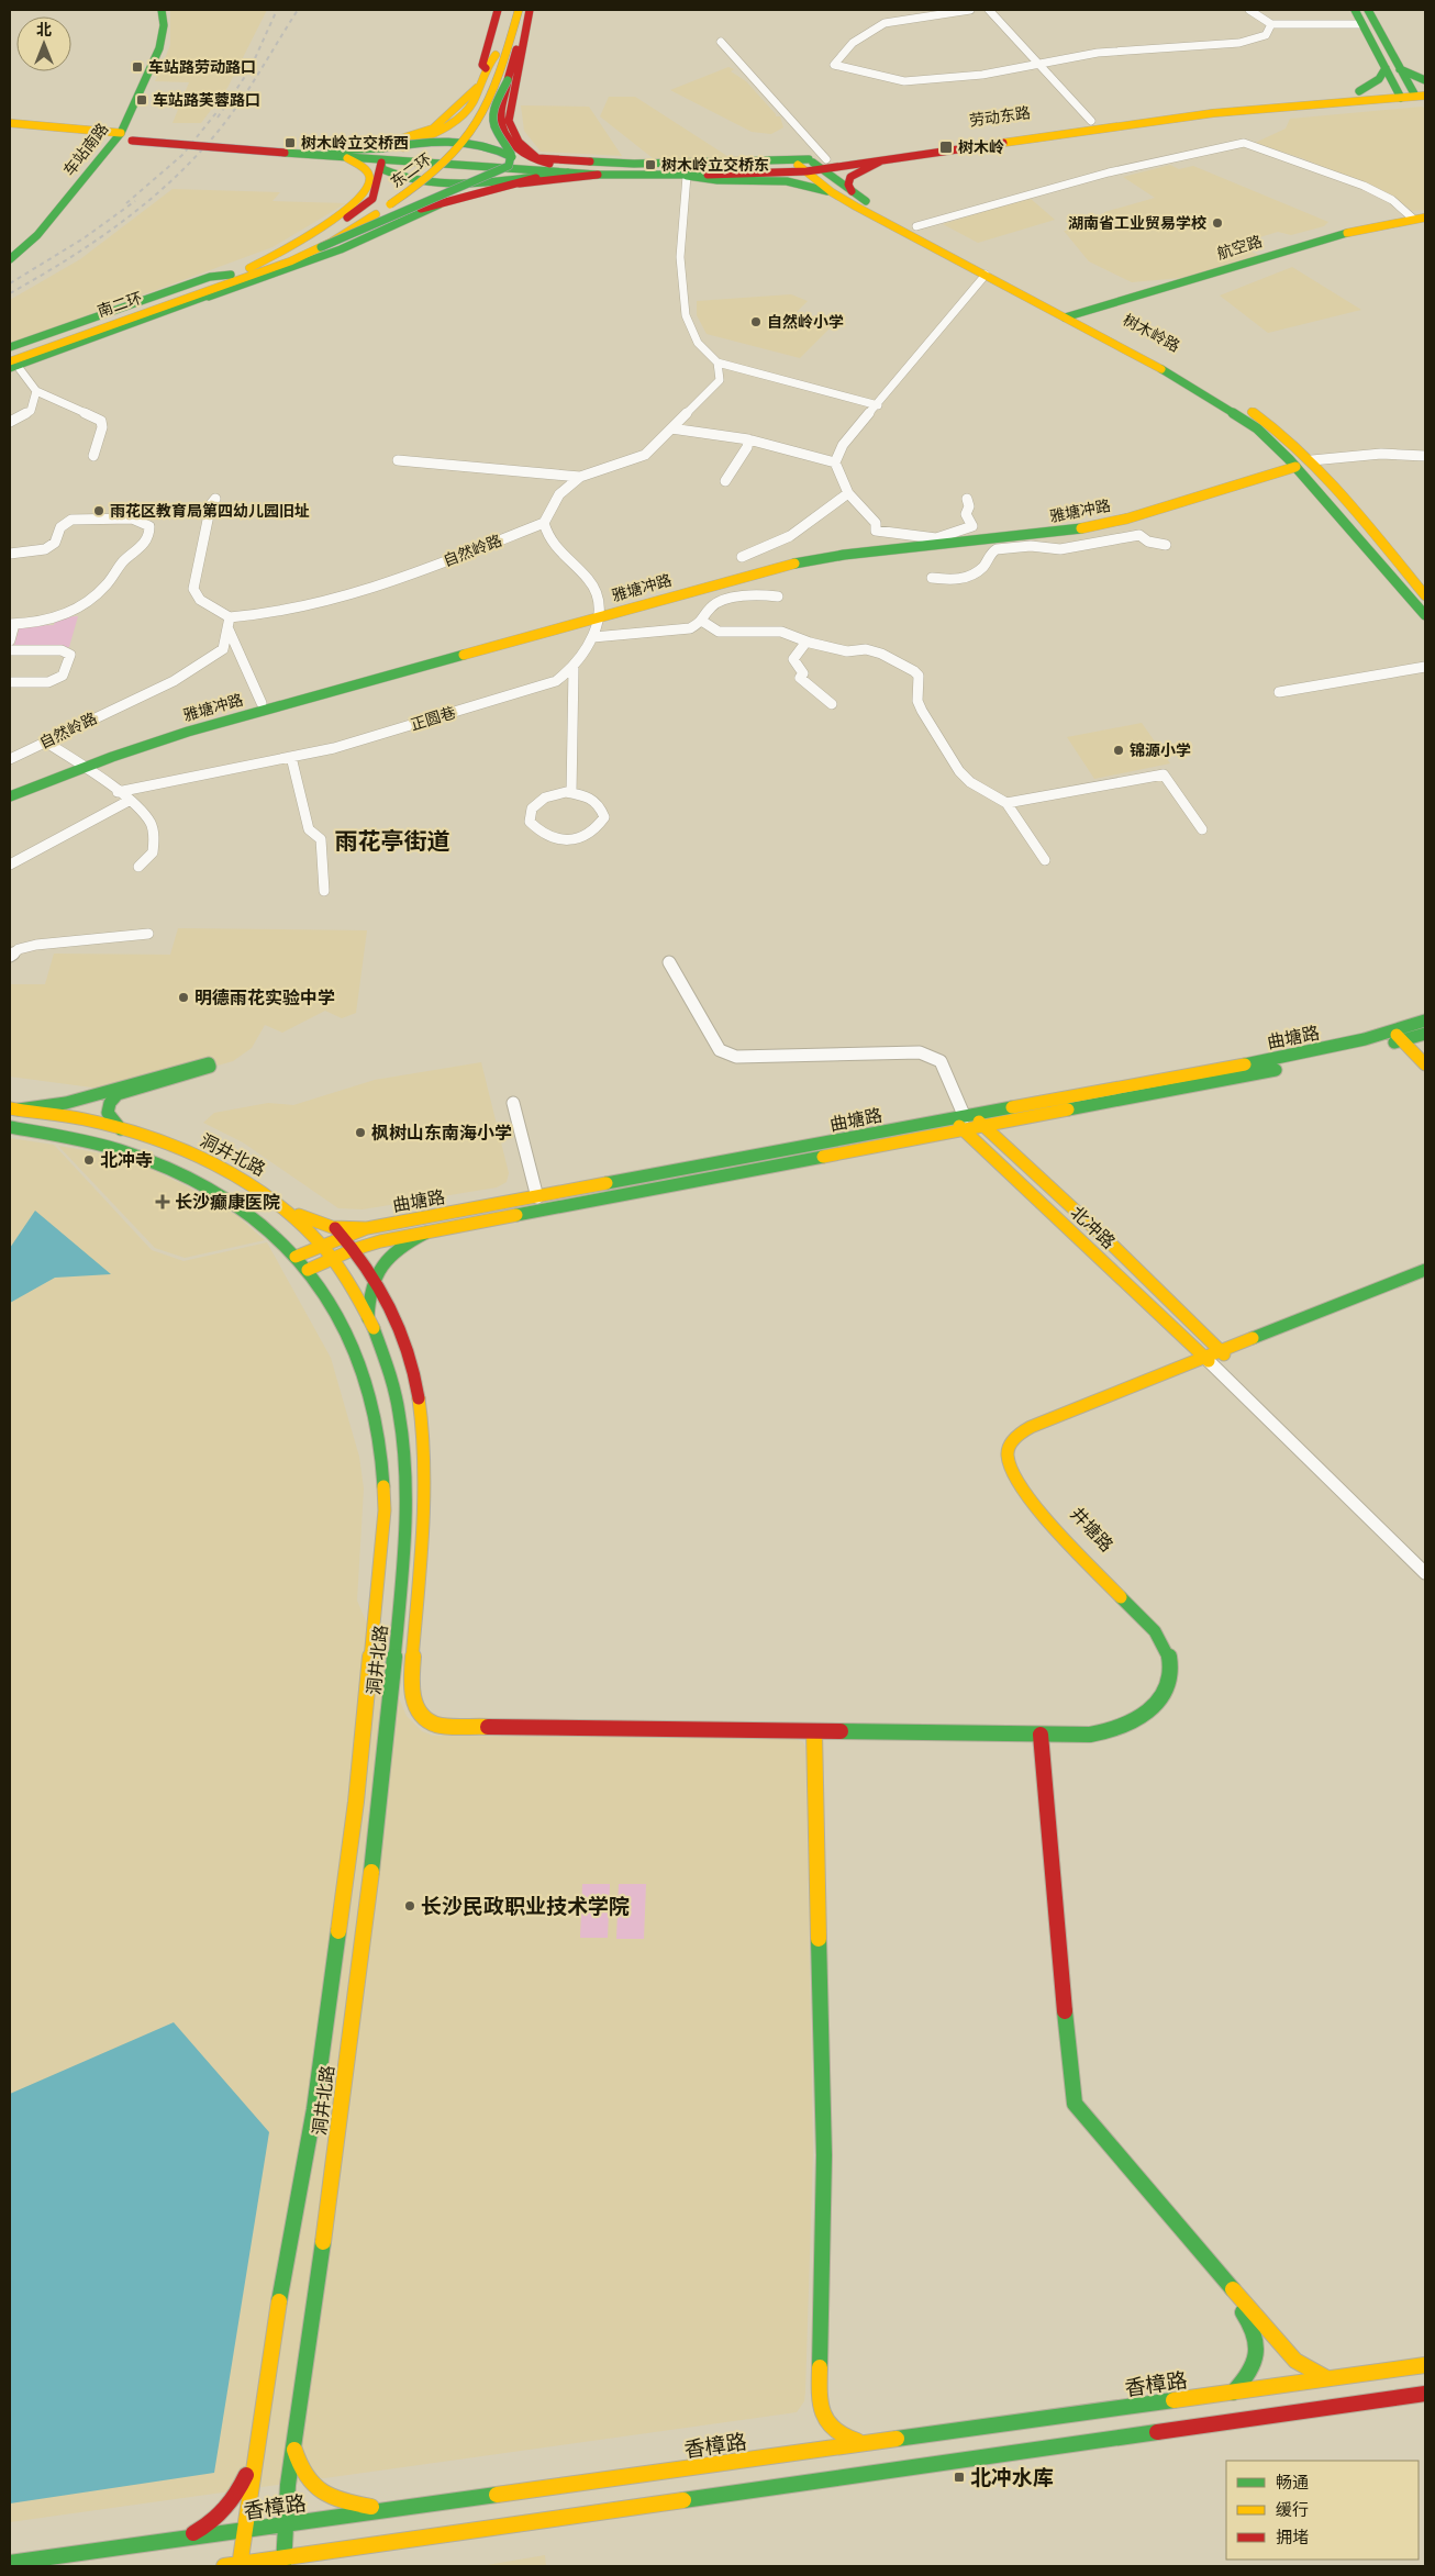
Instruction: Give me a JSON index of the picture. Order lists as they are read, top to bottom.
{
  "streets": {
    "main road": [
      "劳动东路",
      "车站南路",
      "东二环",
      "航空路",
      "南二环",
      "树木岭路",
      "雅塘冲路",
      "曲塘路",
      "洞井北路",
      "北冲路",
      "井塘路",
      "香樟路"
    ],
    "street": ["自然岭路", "正圆巷"]
  },
  "crossings": [
    ["劳动东路", "树木岭路"],
    ["东二环", "南二环"],
    ["航空路", "树木岭路"],
    ["树木岭路", "雅塘冲路"],
    ["雅塘冲路", "正圆巷"],
    ["曲塘路", "洞井北路"],
    ["曲塘路", "北冲路"],
    ["曲塘路", "井塘路"],
    ["洞井北路", "香樟路"],
    ["北冲路", "井塘路"]
  ],
  "districts": ["雨花亭街道"],
  "places": {
    "transit": [
      "车站路劳动路口",
      "车站路芙蓉路口",
      "树木岭立交桥西",
      "树木岭",
      "树木岭立交桥东",
      "北冲水库"
    ],
    "other": [
      "湖南省工业贸易学校",
      "自然岭小学",
      "雨花区教育局第四幼儿园旧址",
      "锦源小学",
      "明德雨花实验中学",
      "枫树山东南海小学",
      "北冲寺",
      "长沙民政职业技术学院"
    ],
    "health": ["长沙癫康医院"]
  },
  "legend": ["畅通", "缓行", "拥堵"],
  "north": "top"
}
